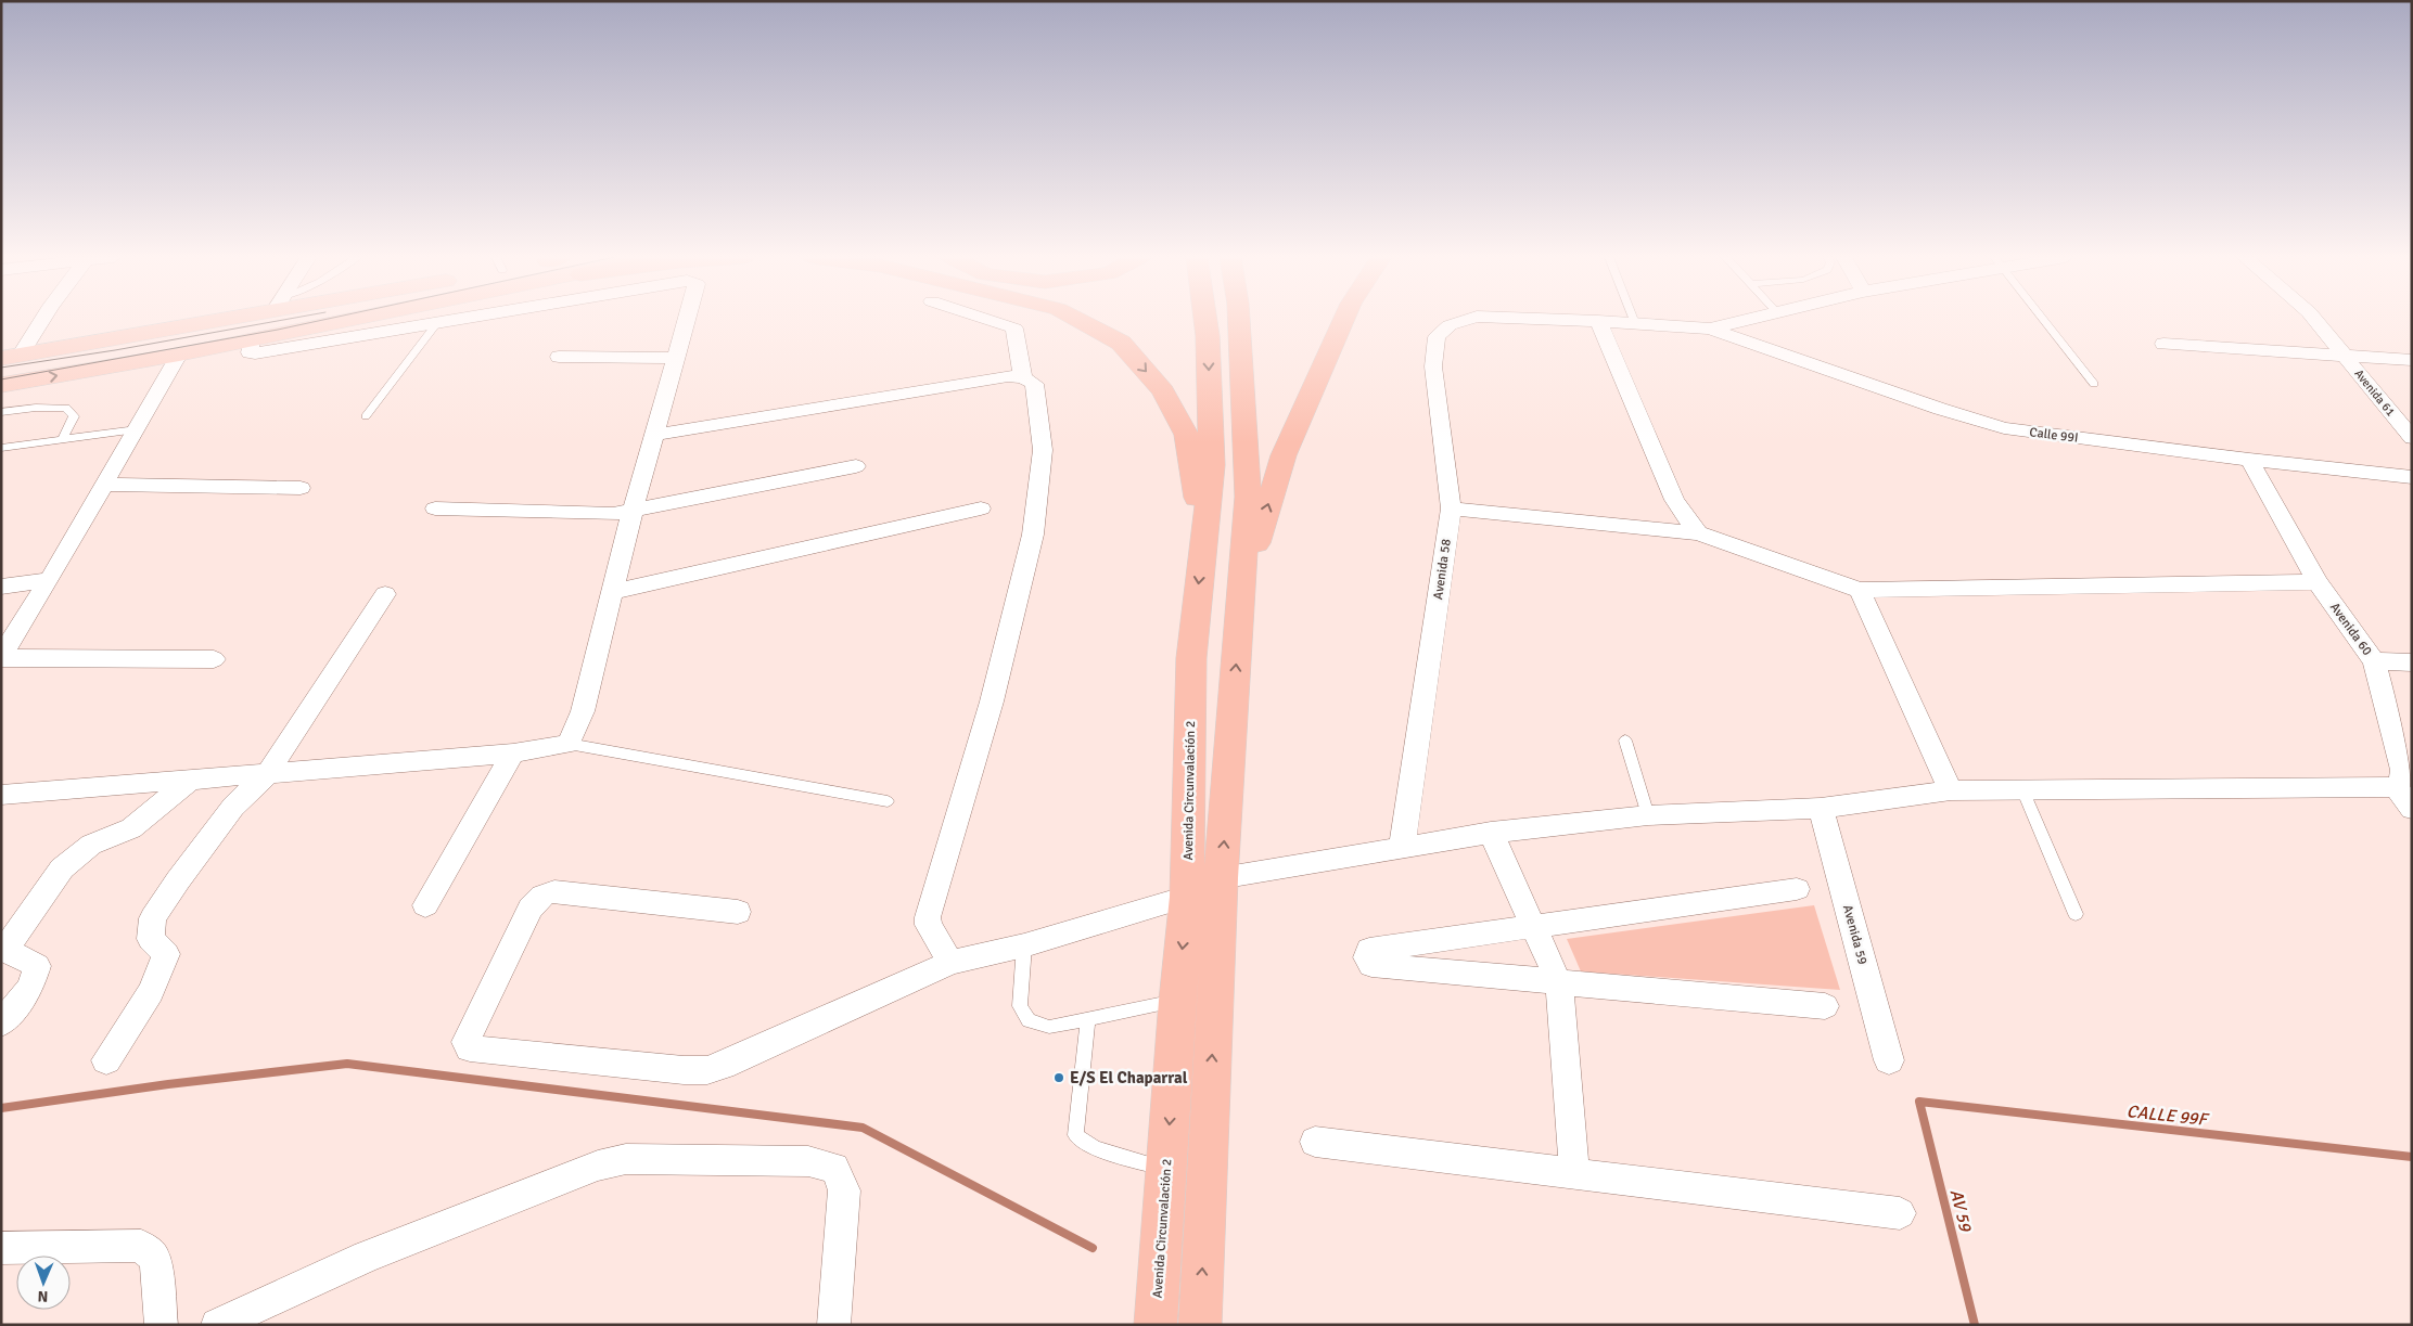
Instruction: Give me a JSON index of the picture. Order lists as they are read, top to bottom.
{
  "streets": {
    "highway": ["Avenida Circunvalación 2"],
    "street": [
      "Avenida 61",
      "Calle 99I",
      "Avenida 58",
      "Avenida 60",
      "Avenida 59"
    ]
  },
  "crossings": [
    ["Calle 99I", "Avenida 58"],
    ["Calle 99I", "Avenida 60"]
  ],
  "water": ["CALLE 99F", "AV 59"],
  "places": ["E/S El Chaparral"],
  "north": "bottom"
}
